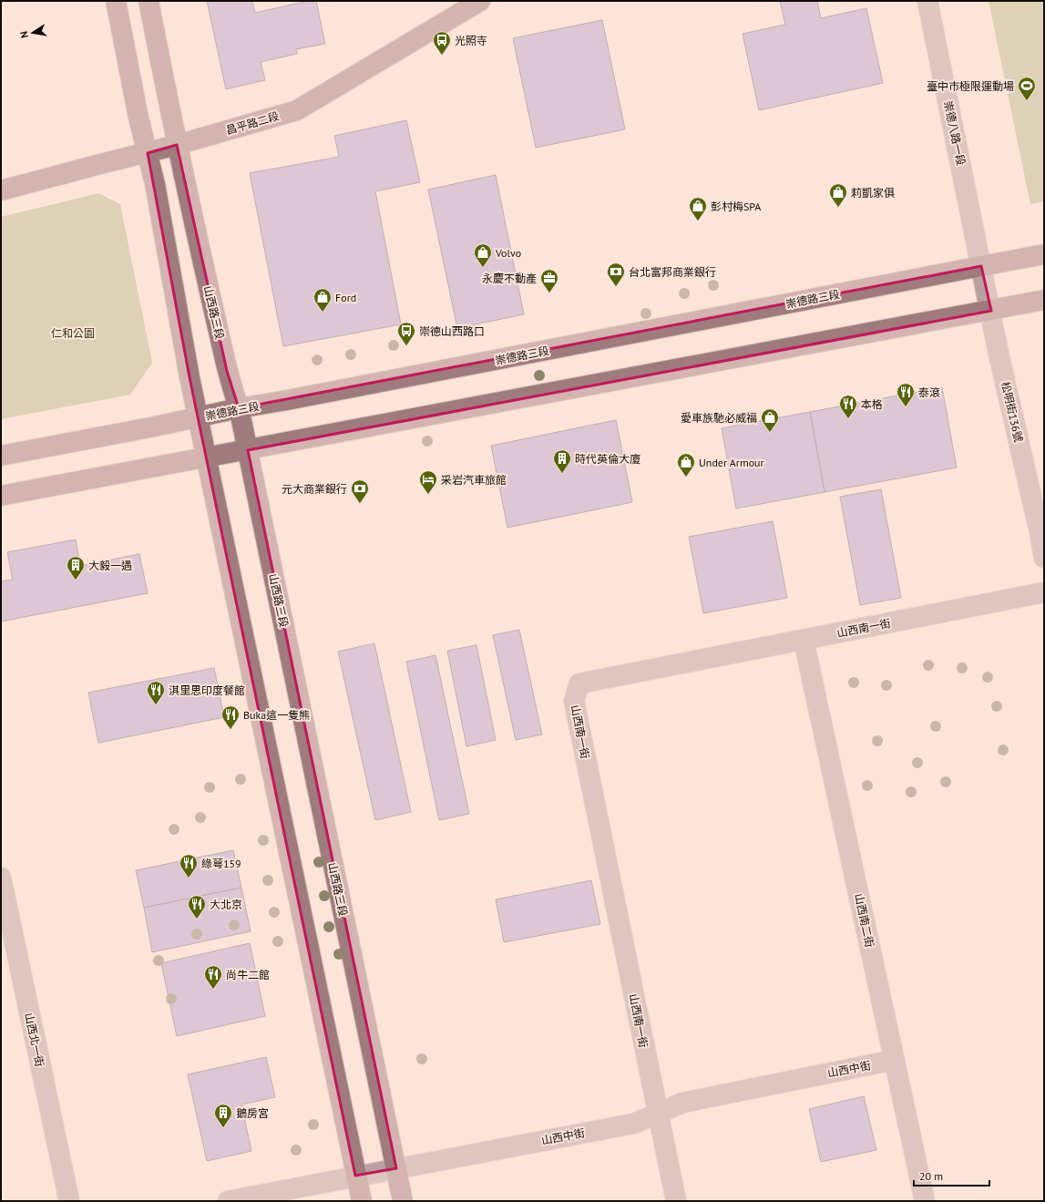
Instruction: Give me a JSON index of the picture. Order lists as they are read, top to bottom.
{
  "streets": {
    "street": [
      "昌平路二段",
      "崇德八路一段",
      "崇德路三段",
      "山西路三段",
      "松明街136號",
      "山西南一街",
      "山西南二街",
      "山西北一街",
      "山西中街"
    ]
  },
  "crossings": [
    ["昌平路二段", "山西路三段"],
    ["崇德八路一段", "崇德路三段"],
    ["崇德八路一段", "松明街136號"],
    ["崇德路三段", "山西路三段"],
    ["崇德路三段", "松明街136號"],
    ["山西路三段", "山西中街"],
    ["山西南一街", "山西南二街"],
    ["山西南一街", "山西中街"],
    ["山西南二街", "山西中街"]
  ],
  "parks": ["仁和公園"],
  "places": {
    "bus stop": ["光照寺", "崇德山西路口"],
    "sports": ["臺中市極限運動場"],
    "shop": [
      "莉凱家俱",
      "彭村梅SPA",
      "Volvo",
      "Ford",
      "愛車族馳必威福",
      "Under Armour"
    ],
    "bank": ["台北富邦商業銀行", "元大商業銀行"],
    "office": ["永慶不動產"],
    "restaurant": [
      "泰滾",
      "本格",
      "淇里思印度餐館",
      "Buka這一隻熊",
      "綠萼159",
      "大北京",
      "尚牛二館"
    ],
    "building": ["時代英倫大廈", "大毅一遇", "鵝房宮"],
    "hotel": ["采岩汽車旅館"]
  },
  "scale_bar": "20 m",
  "north": "left"
}
